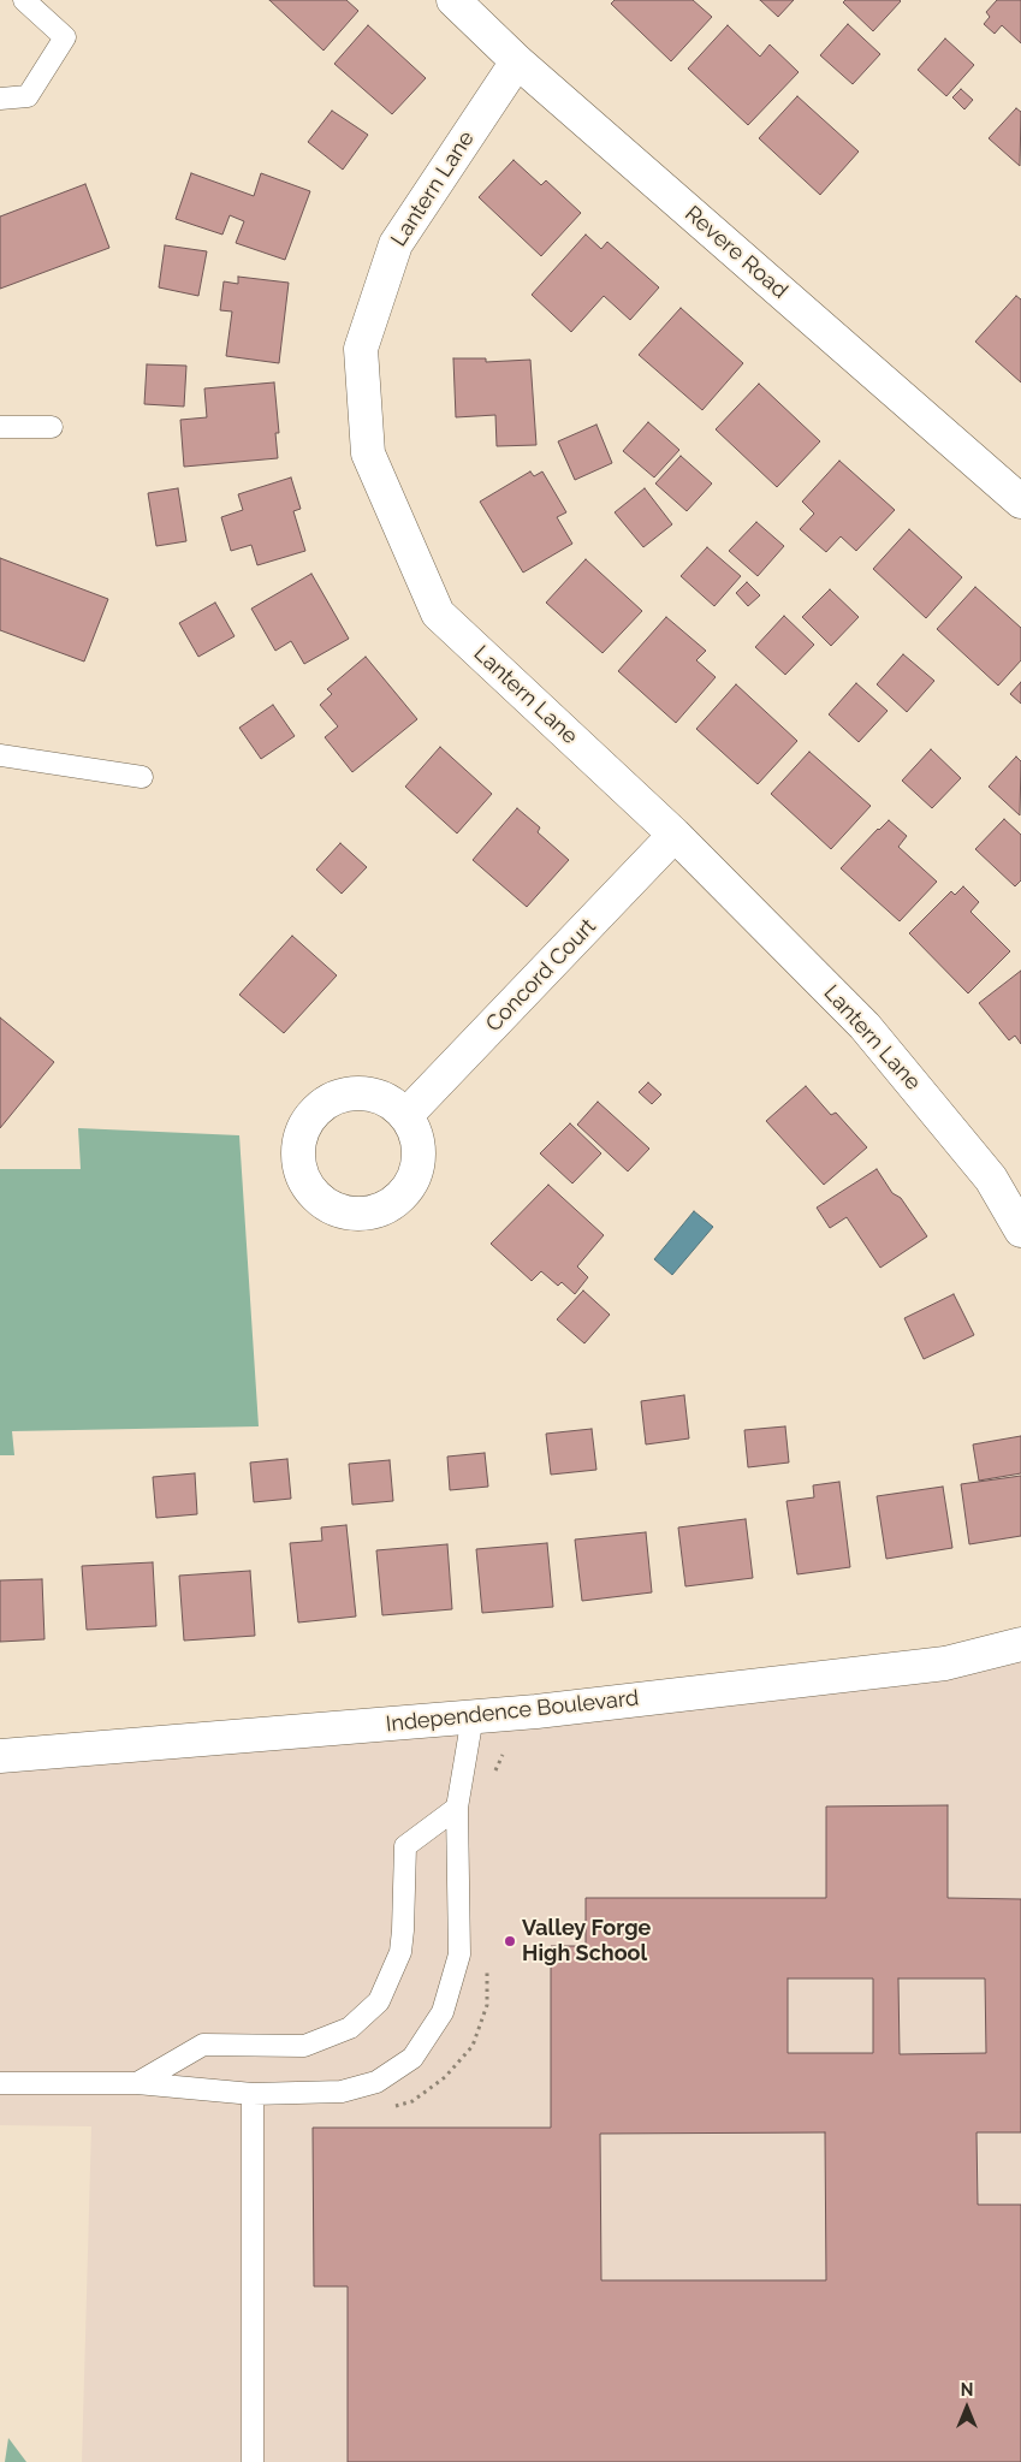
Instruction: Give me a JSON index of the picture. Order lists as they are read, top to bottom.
{
  "streets": {
    "street": [
      "Lantern Lane",
      "Revere Road",
      "Concord Court",
      "Independence Boulevard"
    ]
  },
  "crossings": [
    ["Lantern Lane", "Revere Road"],
    ["Lantern Lane", "Concord Court"]
  ],
  "places": ["Valley Forge High School"],
  "north": "top"
}
